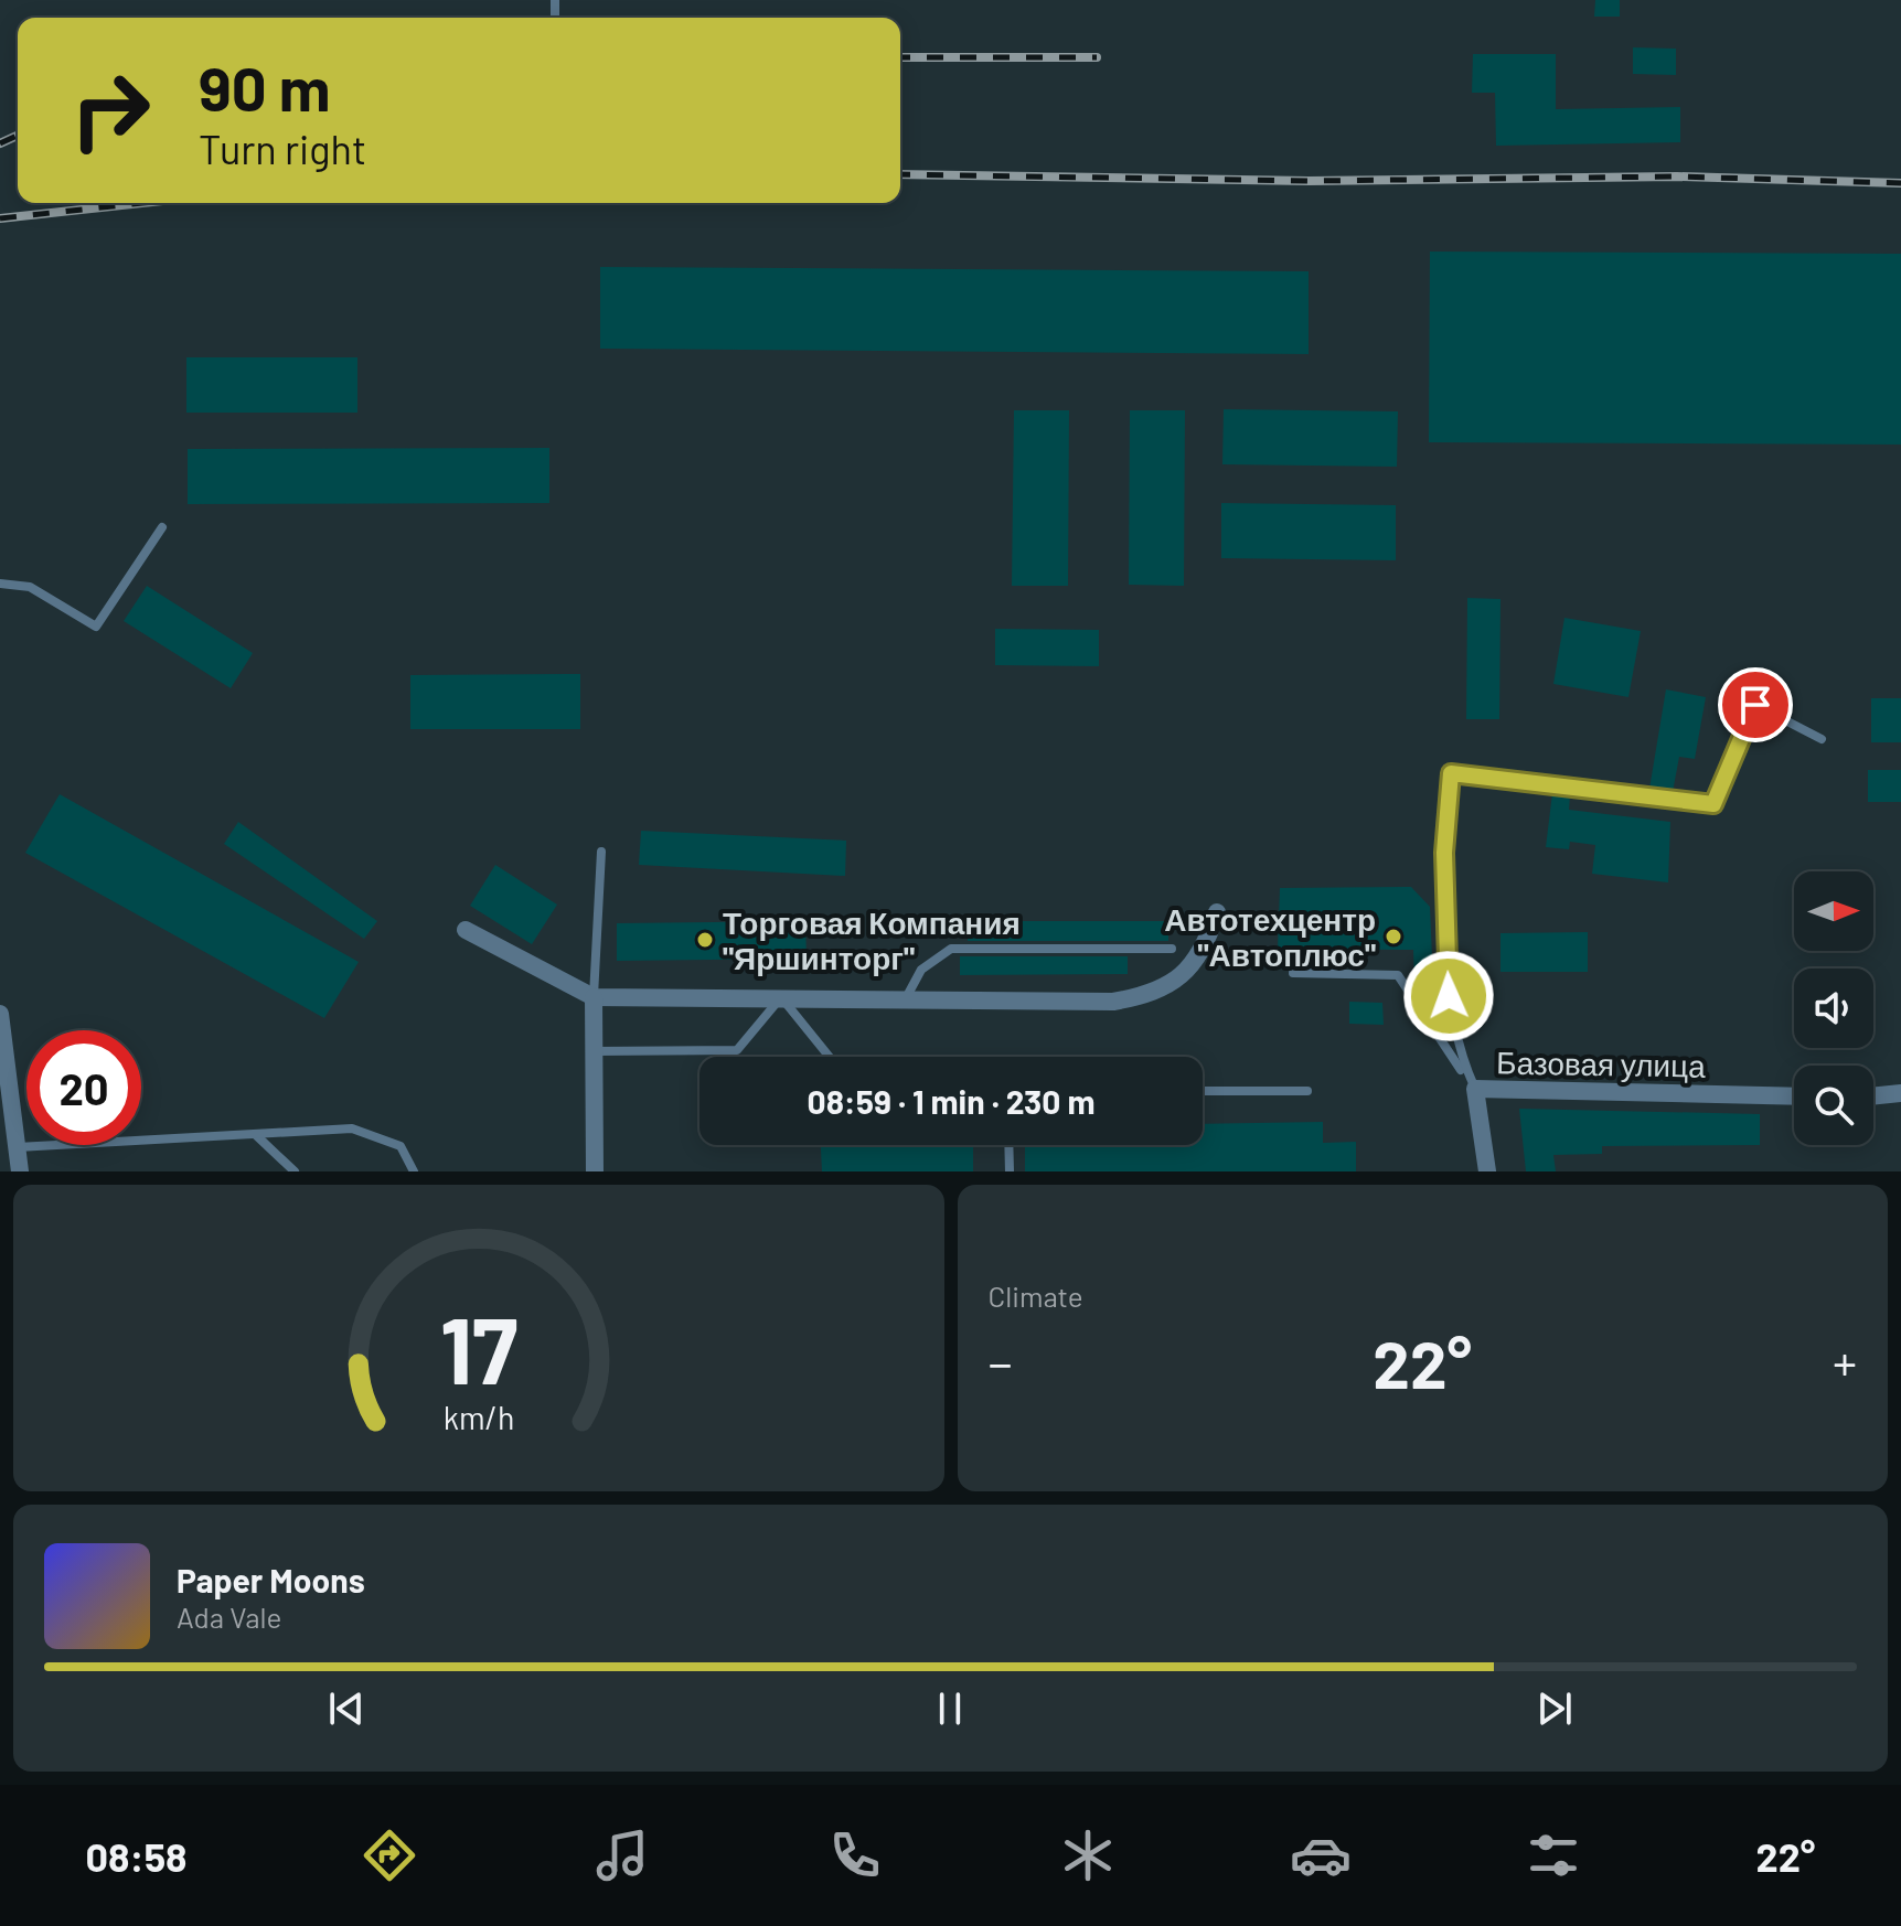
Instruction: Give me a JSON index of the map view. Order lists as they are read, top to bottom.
{
  "streets": {
    "street": ["Базовая улица"]
  },
  "places": ["Автотехцентр \"Автоплюс\"", "Торговая Компания \"Яршинторг\""],
  "north": "right",
  "page": {
    "turn": ["90 m", "Turn right"],
    "limit": "20",
    "trip": "08:59 · 1 min · 230 m",
    "tile": "Climate",
    "heat": ["−", "22°", "+"],
    "song": ["Paper Moons", "Ada Vale"],
    "tabs": ["08:58", "22°"],
    "gauge": ["17", "km/h"]
  }
}
